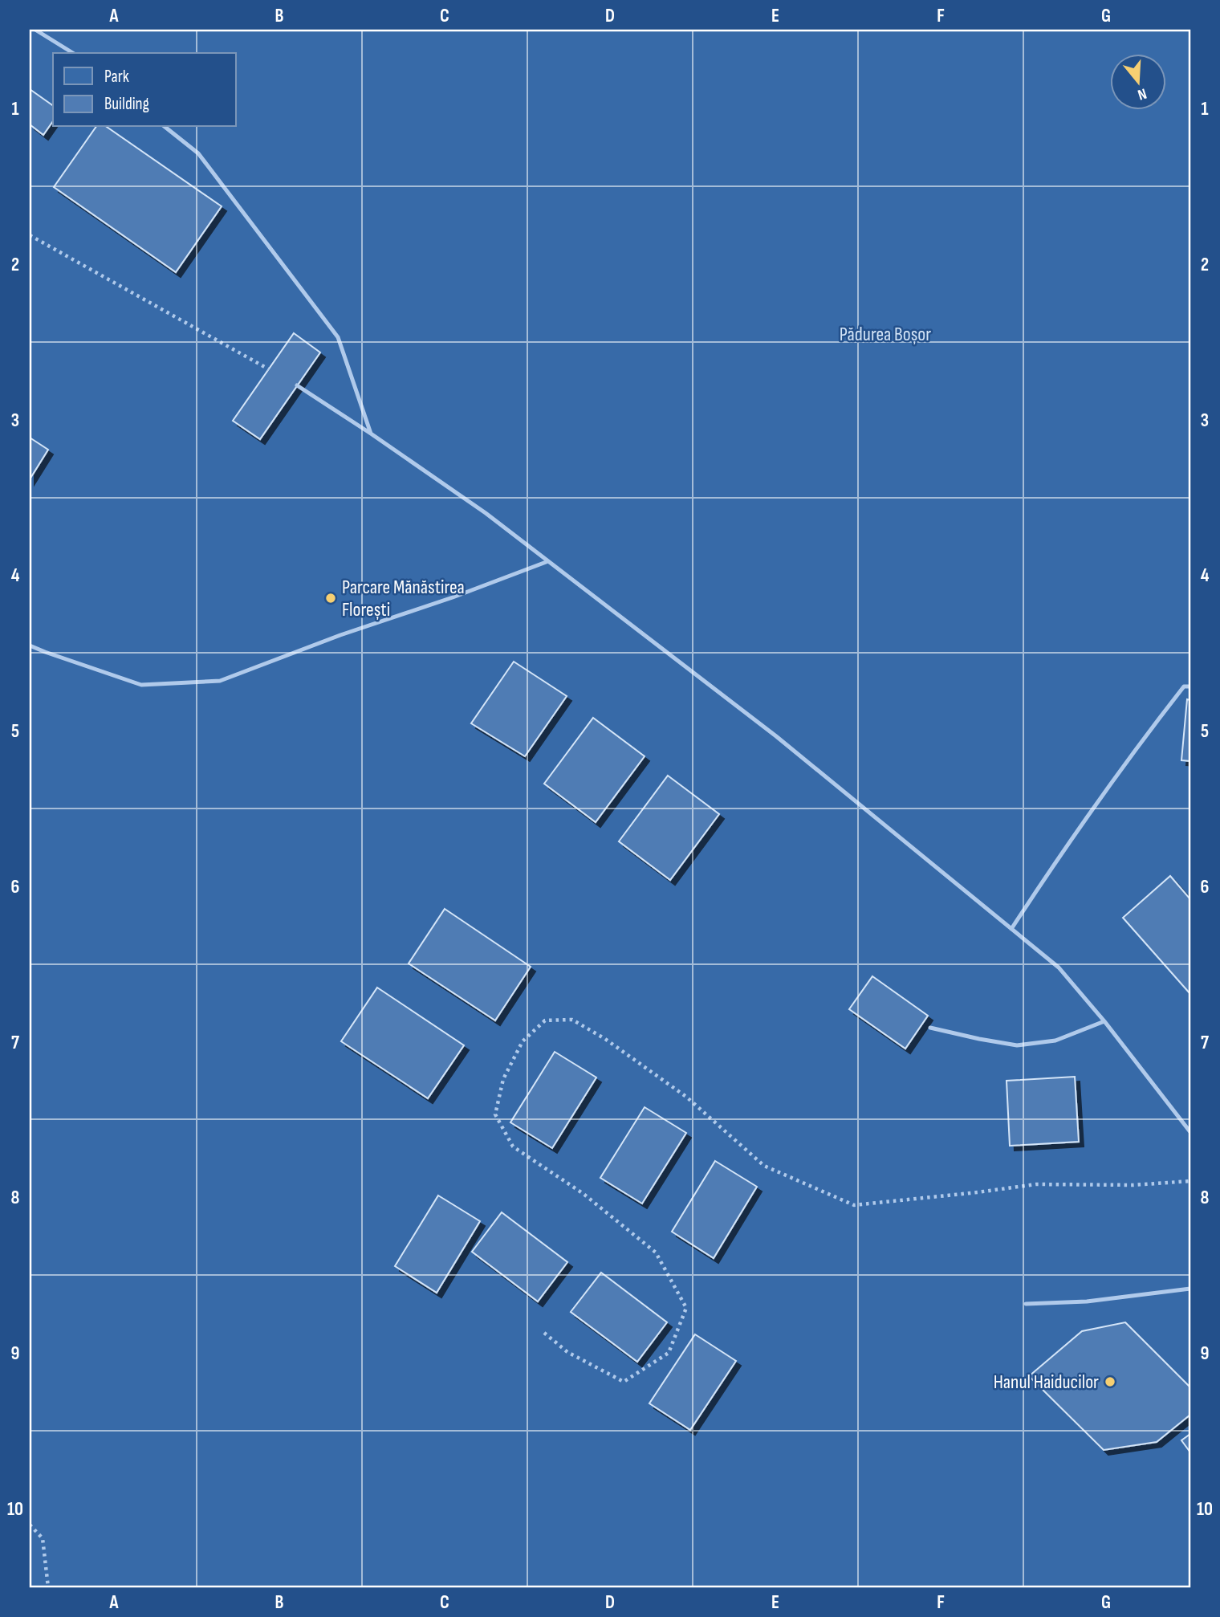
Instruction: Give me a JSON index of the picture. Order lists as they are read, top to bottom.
{
  "parks": ["Pădurea Boșor"],
  "places": ["Parcare Mănăstirea Florești", "Hanul Haiducilor"],
  "legend": ["Park", "Building"],
  "north": "bottom",
  "grid": {
    "columns": [
      "A",
      "B",
      "C",
      "D",
      "E",
      "F",
      "G"
    ],
    "rows": [
      "1",
      "2",
      "3",
      "4",
      "5",
      "6",
      "7",
      "8",
      "9",
      "10"
    ]
  }
}
